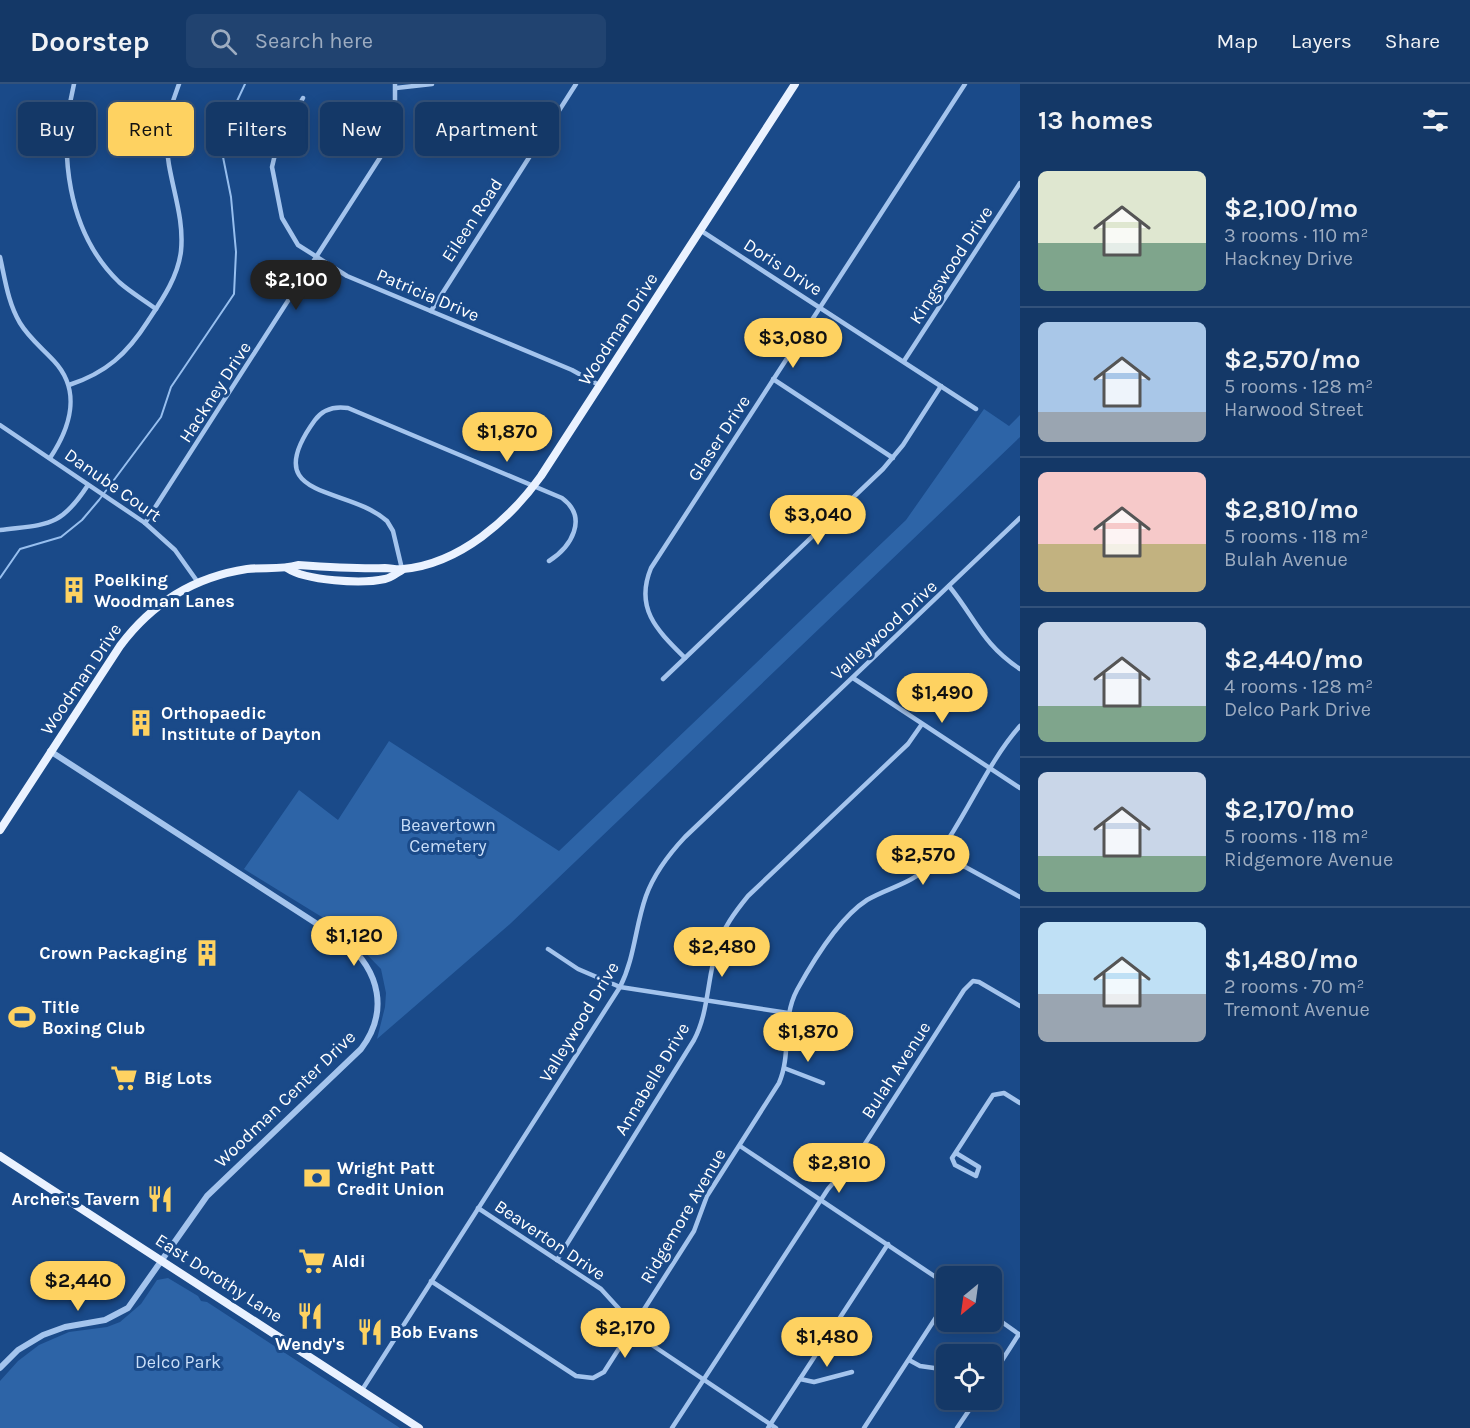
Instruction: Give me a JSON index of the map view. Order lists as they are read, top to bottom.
{
  "streets": {
    "main road": ["Woodman Drive", "East Dorothy Lane"],
    "street": [
      "Eileen Road",
      "Kingswood Drive",
      "Doris Drive",
      "Patricia Drive",
      "Hackney Drive",
      "Glaser Drive",
      "Danube Court",
      "Valleywood Drive",
      "Bulah Avenue",
      "Annabelle Drive",
      "Woodman Center Drive",
      "Ridgemore Avenue",
      "Beaverton Drive"
    ]
  },
  "crossings": [
    ["Eileen Road", "Patricia Drive"],
    ["Kingswood Drive", "Doris Drive"],
    ["Doris Drive", "Woodman Drive"],
    ["Doris Drive", "Glaser Drive"],
    ["Patricia Drive", "Woodman Drive"],
    ["Patricia Drive", "Hackney Drive"],
    ["Woodman Drive", "Danube Court"],
    ["Woodman Drive", "Woodman Center Drive"],
    ["Hackney Drive", "Danube Court"],
    ["Valleywood Drive", "Ridgemore Avenue"],
    ["Valleywood Drive", "Beaverton Drive"],
    ["Valleywood Drive", "East Dorothy Lane"],
    ["Bulah Avenue", "Beaverton Drive"],
    ["Annabelle Drive", "Beaverton Drive"],
    ["Woodman Center Drive", "East Dorothy Lane"],
    ["Ridgemore Avenue", "Beaverton Drive"]
  ],
  "parks": ["Beavertown Cemetery", "Delco Park"],
  "places": {
    "building": ["Poelking Woodman Lanes", "Orthopaedic Institute of Dayton", "Crown Packaging"],
    "sports": ["Title Boxing Club"],
    "supermarket": ["Big Lots", "Aldi"],
    "bank": ["Wright Patt Credit Union"],
    "restaurant": ["Archer's Tavern", "Wendy's", "Bob Evans"]
  },
  "north": "bottom left",
  "page": {
    "header": "Doorstep",
    "search": "Search here",
    "nav": ["Map", "Layers", "Share"],
    "heading": "13 homes",
    "chip": [
      "Buy",
      "Rent",
      "Filters",
      "New",
      "Apartment"
    ],
    "list": [
      {
        "name": "$2,100/mo",
        "note": "3 rooms · 110 m² · Hackney Drive"
      },
      {
        "name": "$2,570/mo",
        "note": "5 rooms · 128 m² · Harwood Street"
      },
      {
        "name": "$2,810/mo",
        "note": "5 rooms · 118 m² · Bulah Avenue"
      },
      {
        "name": "$2,440/mo",
        "note": "4 rooms · 128 m² · Delco Park Drive"
      },
      {
        "name": "$2,170/mo",
        "note": "5 rooms · 118 m² · Ridgemore Avenue"
      },
      {
        "name": "$1,480/mo",
        "note": "2 rooms · 70 m² · Tremont Avenue"
      }
    ],
    "price": [
      "$2,100",
      "$3,080",
      "$1,870",
      "$3,040",
      "$1,490",
      "$2,570",
      "$1,120",
      "$2,480",
      "$1,870",
      "$2,810",
      "$2,440",
      "$2,170",
      "$1,480"
    ]
  }
}
